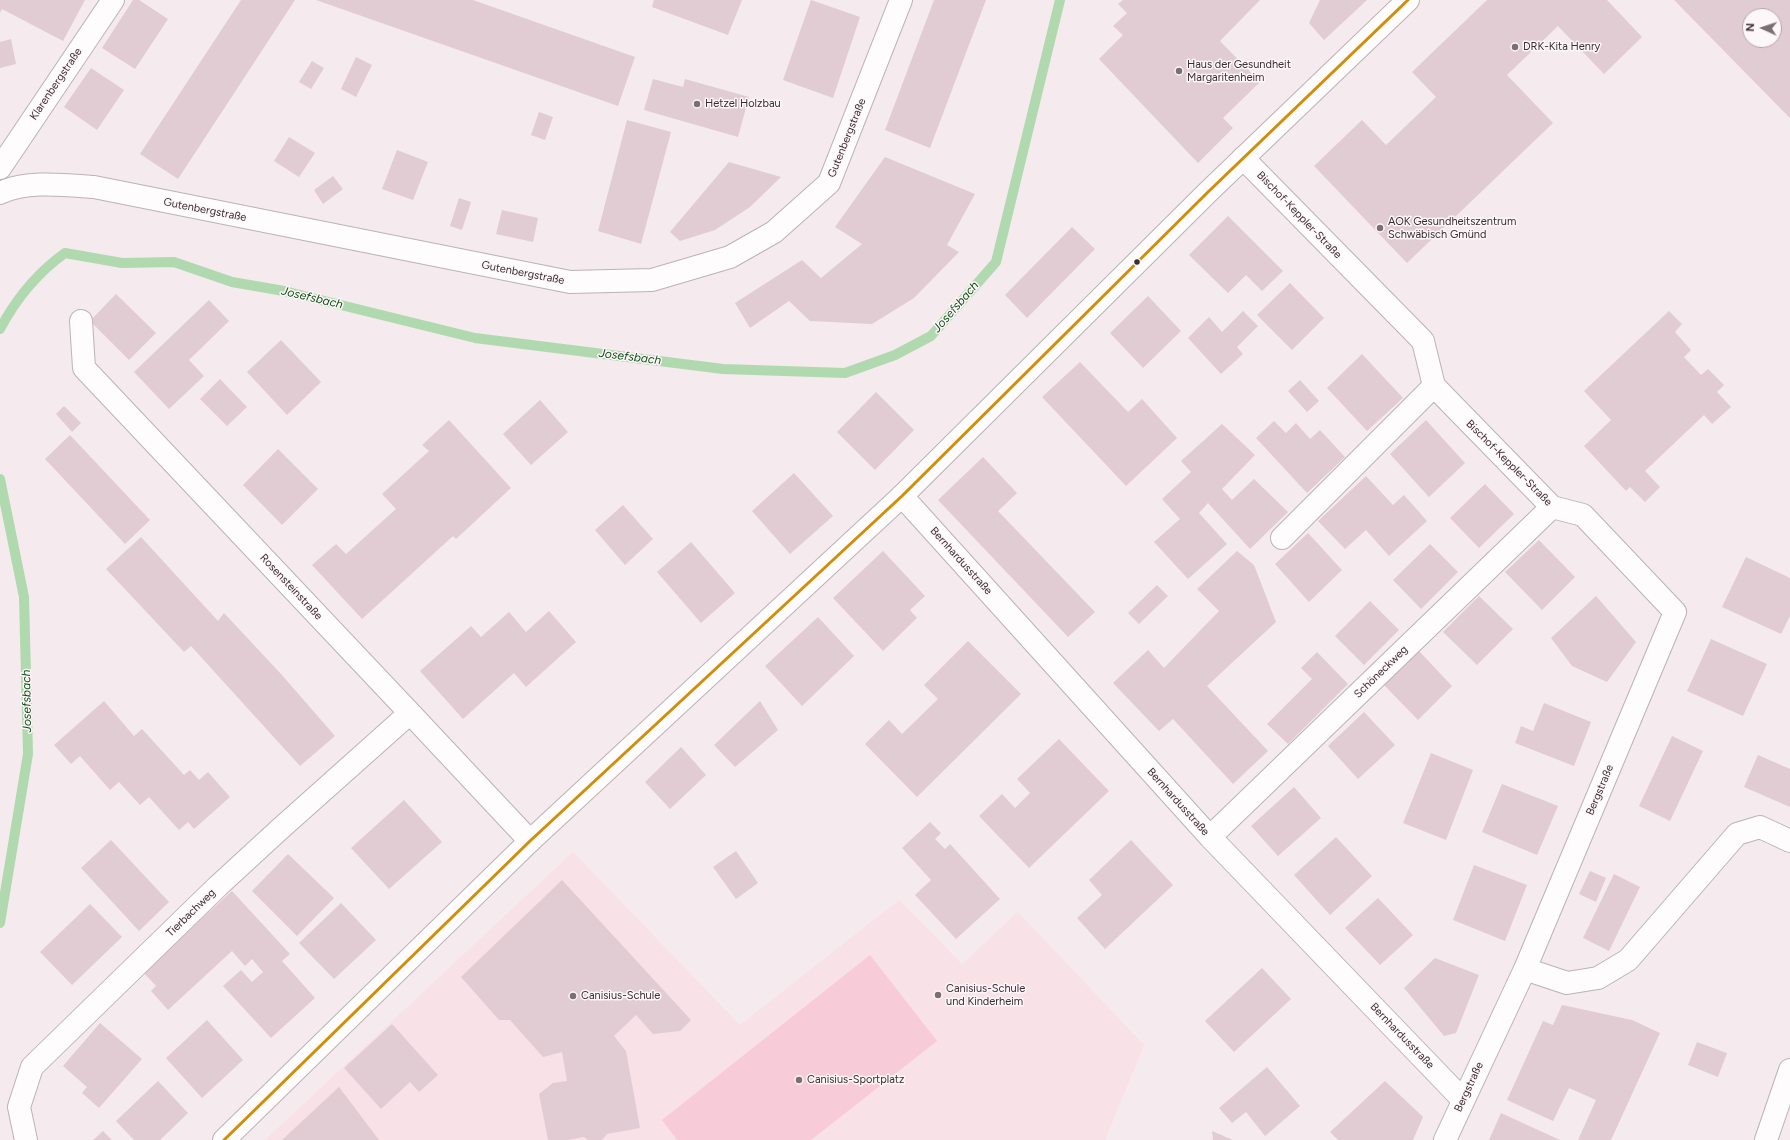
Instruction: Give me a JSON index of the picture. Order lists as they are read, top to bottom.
{
  "streets": {
    "street": [
      "Klarenbergstraße",
      "Gutenbergstraße",
      "Bischof-Keppler-Straße",
      "Bernhardusstraße",
      "Rosensteinstraße",
      "Schöneckweg",
      "Bergstraße",
      "Tierbachweg"
    ]
  },
  "crossings": [
    ["Bischof-Keppler-Straße", "Schöneckweg"],
    ["Bischof-Keppler-Straße", "Bergstraße"],
    ["Bernhardusstraße", "Schöneckweg"],
    ["Bernhardusstraße", "Bergstraße"],
    ["Rosensteinstraße", "Tierbachweg"]
  ],
  "water": ["Josefsbach"],
  "places": [
    "DRK-Kita Henry",
    "Haus der Gesundheit Margaritenheim",
    "Hetzel Holzbau",
    "AOK Gesundheitszentrum Schwäbisch Gmünd",
    "Canisius-Schule und Kinderheim",
    "Canisius-Schule",
    "Canisius-Sportplatz"
  ],
  "north": "left"
}
